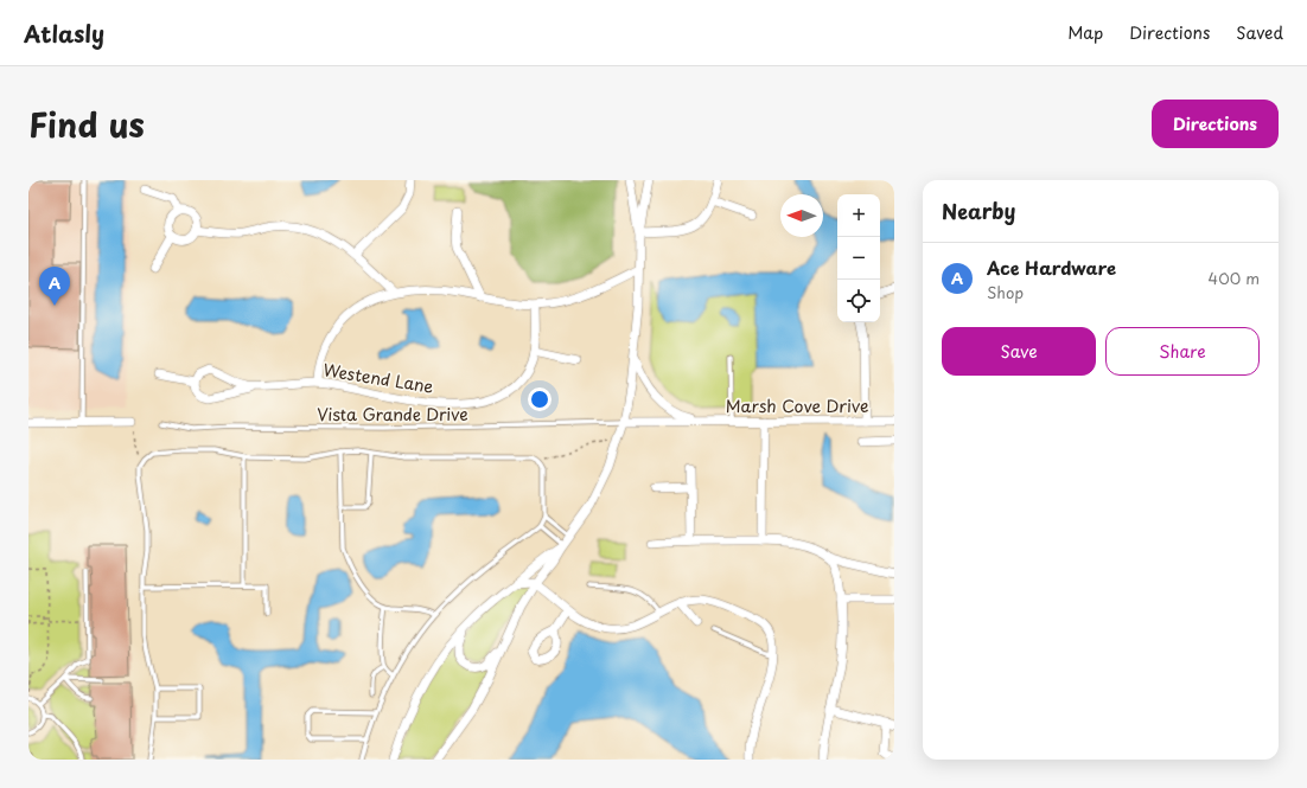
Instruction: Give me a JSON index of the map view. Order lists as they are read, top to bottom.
{
  "streets": {
    "street": ["Westend Lane", "Marsh Cove Drive"],
    "lane": ["Vista Grande Drive"]
  },
  "crossings": [
    ["Marsh Cove Drive", "Vista Grande Drive"]
  ],
  "north": "left",
  "page": {
    "header": "Atlasly",
    "nav": ["Map", "Directions", "Saved"],
    "title": "Find us",
    "buttons": [
      "Directions",
      ["Save", "Share"]
    ],
    "heading": "Nearby",
    "map_buttons": ["+", "−"],
    "list": [
      {
        "mark": "A",
        "name": "Ace Hardware",
        "note": "Shop",
        "value": "400 m"
      }
    ],
    "pins": "A"
  }
}
